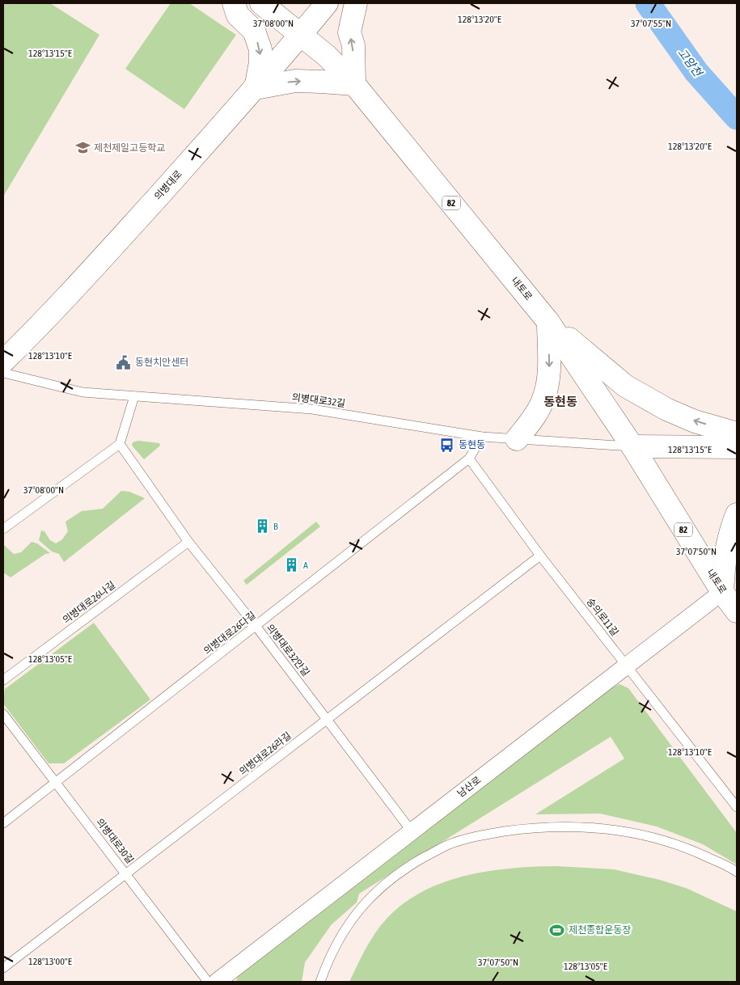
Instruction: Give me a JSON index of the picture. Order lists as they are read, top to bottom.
{
  "streets": {
    "main road": ["의병대로", "82", "내토로"],
    "street": ["남산로"],
    "lane": [
      "의병대로32길",
      "의병대로26나길",
      "숭의로11길",
      "의병대로26다길",
      "의병대로32안길",
      "의병대로26라길",
      "의병대로30길"
    ]
  },
  "crossings": [
    ["의병대로", "내토로"],
    ["내토로", "의병대로32길"],
    ["내토로", "남산로"],
    ["의병대로26나길", "의병대로32안길"],
    ["숭의로11길", "의병대로26다길"],
    ["숭의로11길", "의병대로26라길"],
    ["숭의로11길", "남산로"],
    ["의병대로26다길", "의병대로32안길"],
    ["의병대로26다길", "의병대로30길"],
    ["의병대로32안길", "의병대로26라길"],
    ["의병대로32안길", "남산로"],
    ["의병대로26라길", "의병대로30길"],
    ["남산로", "의병대로30길"]
  ],
  "districts": ["동현동"],
  "water": ["고암천"],
  "places": {
    "school or university": ["제천제일고등학교"],
    "public building": ["동현치안센터"],
    "bus stop": ["동현동"],
    "building": ["B", "A"],
    "sports": ["제천종합운동장"]
  },
  "coordinates": [
    "128°13'20\"E",
    "37°08'00\"N",
    "37°07'55\"N",
    "128°13'15\"E",
    "128°13'10\"E",
    "37°07'50\"N",
    "128°13'05\"E",
    "128°13'00\"E"
  ]
}
